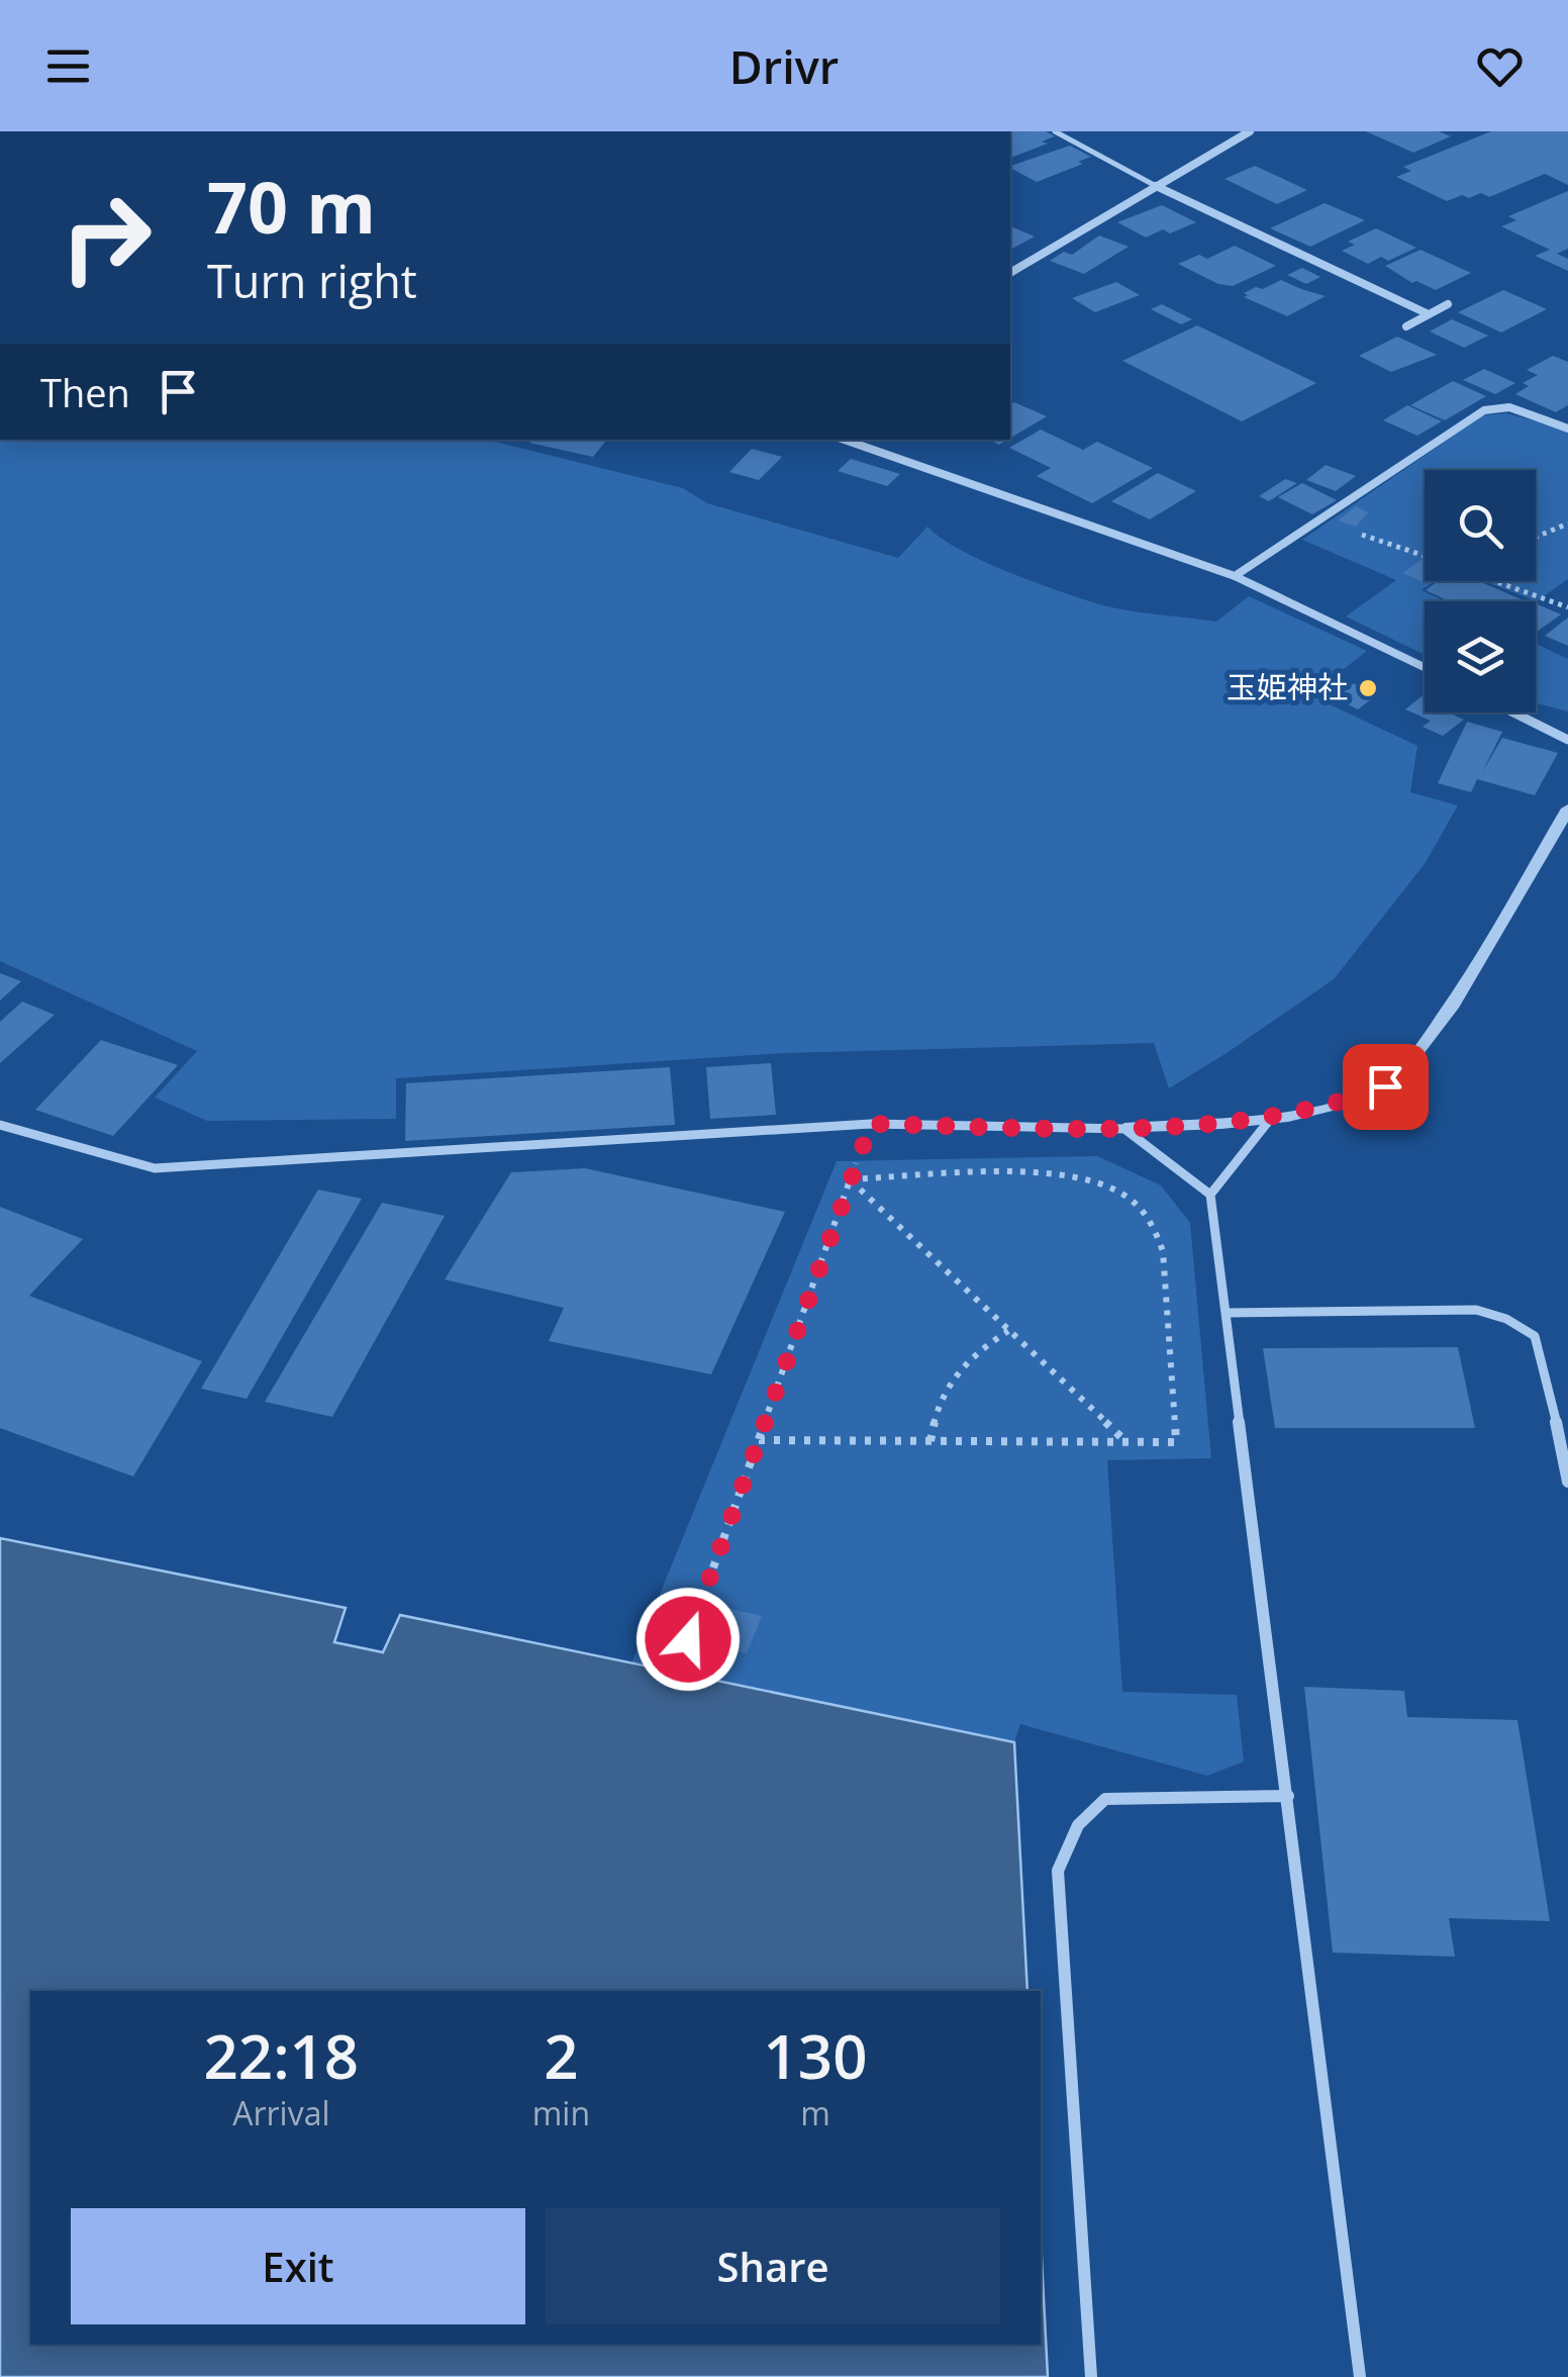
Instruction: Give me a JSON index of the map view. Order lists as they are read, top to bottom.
{
  "places": ["玉姫神社"],
  "page": {
    "header": "Drivr",
    "turn": ["70 m", "Turn right"],
    "then": "Then",
    "eta": [
      "22:18",
      "Arrival",
      "2",
      "min",
      "130",
      "m"
    ],
    "buttons": ["Exit", "Share"]
  }
}
